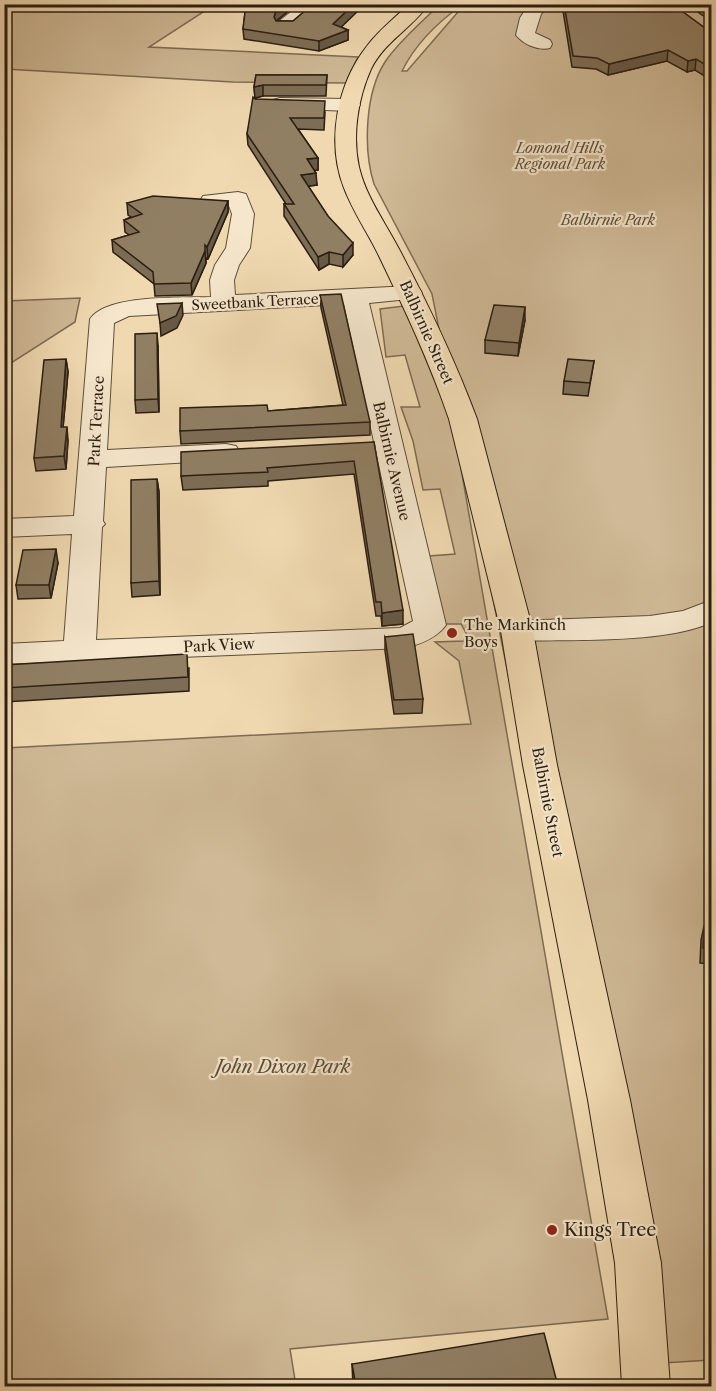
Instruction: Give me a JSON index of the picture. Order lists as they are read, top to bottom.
{
  "streets": {
    "main road": ["Balbirnie Street"],
    "street": [
      "Sweetbank Terrace",
      "Park Terrace",
      "Balbirnie Avenue",
      "Park View"
    ]
  },
  "crossings": [
    ["Sweetbank Terrace", "Balbirnie Street"],
    ["Sweetbank Terrace", "Park Terrace"],
    ["Sweetbank Terrace", "Balbirnie Avenue"],
    ["Park Terrace", "Park View"],
    ["Balbirnie Avenue", "Park View"]
  ],
  "parks": ["Lomond Hills Regional Park", "Balbirnie Park", "John Dixon Park"],
  "places": ["The Markinch Boys", "Kings Tree"]
}
